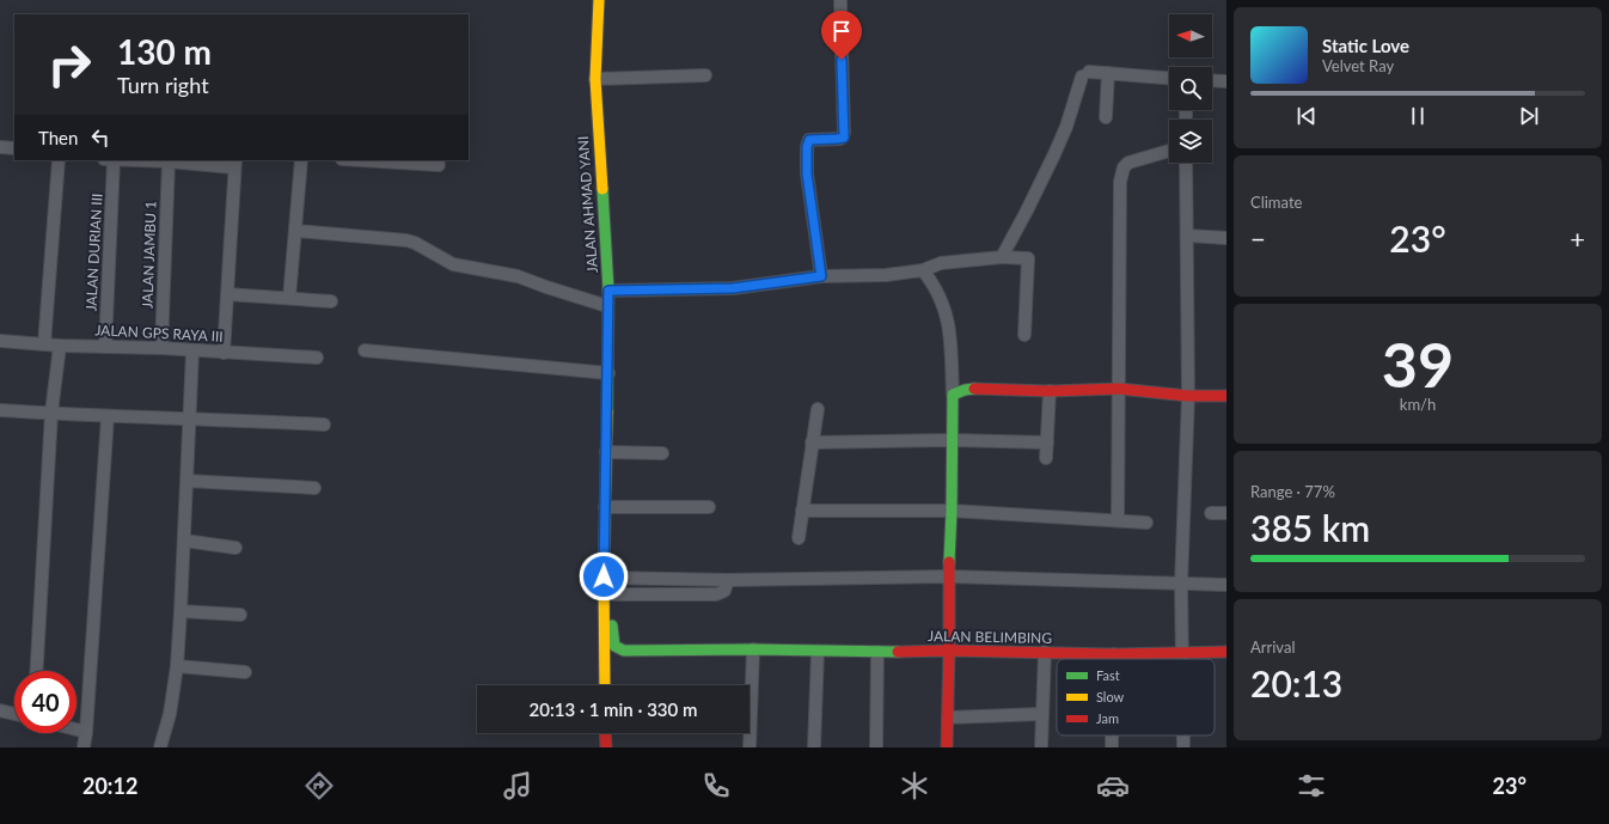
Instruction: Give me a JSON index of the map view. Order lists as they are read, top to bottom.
{
  "streets": {
    "street": [
      "JALAN AHMAD YANI",
      "JALAN DURIAN III",
      "JALAN JAMBU 1",
      "JALAN GPS RAYA III",
      "JALAN BELIMBING"
    ]
  },
  "crossings": [
    ["JALAN AHMAD YANI", "JALAN BELIMBING"],
    ["JALAN DURIAN III", "JALAN GPS RAYA III"],
    ["JALAN JAMBU 1", "JALAN GPS RAYA III"]
  ],
  "legend": ["Fast", "Slow", "Jam"],
  "north": "left",
  "page": {
    "turn": ["130 m", "Turn right"],
    "song": ["Static Love", "Velvet Ray"],
    "then": "Then",
    "tile": [
      "Climate",
      ["39", "km/h"],
      ["Range · 77%", "385 km"],
      ["Arrival", "20:13"]
    ],
    "heat": ["−", "23°", "+"],
    "limit": "40",
    "trip": "20:13 · 1 min · 330 m",
    "tabs": ["20:12", "23°"]
  }
}
